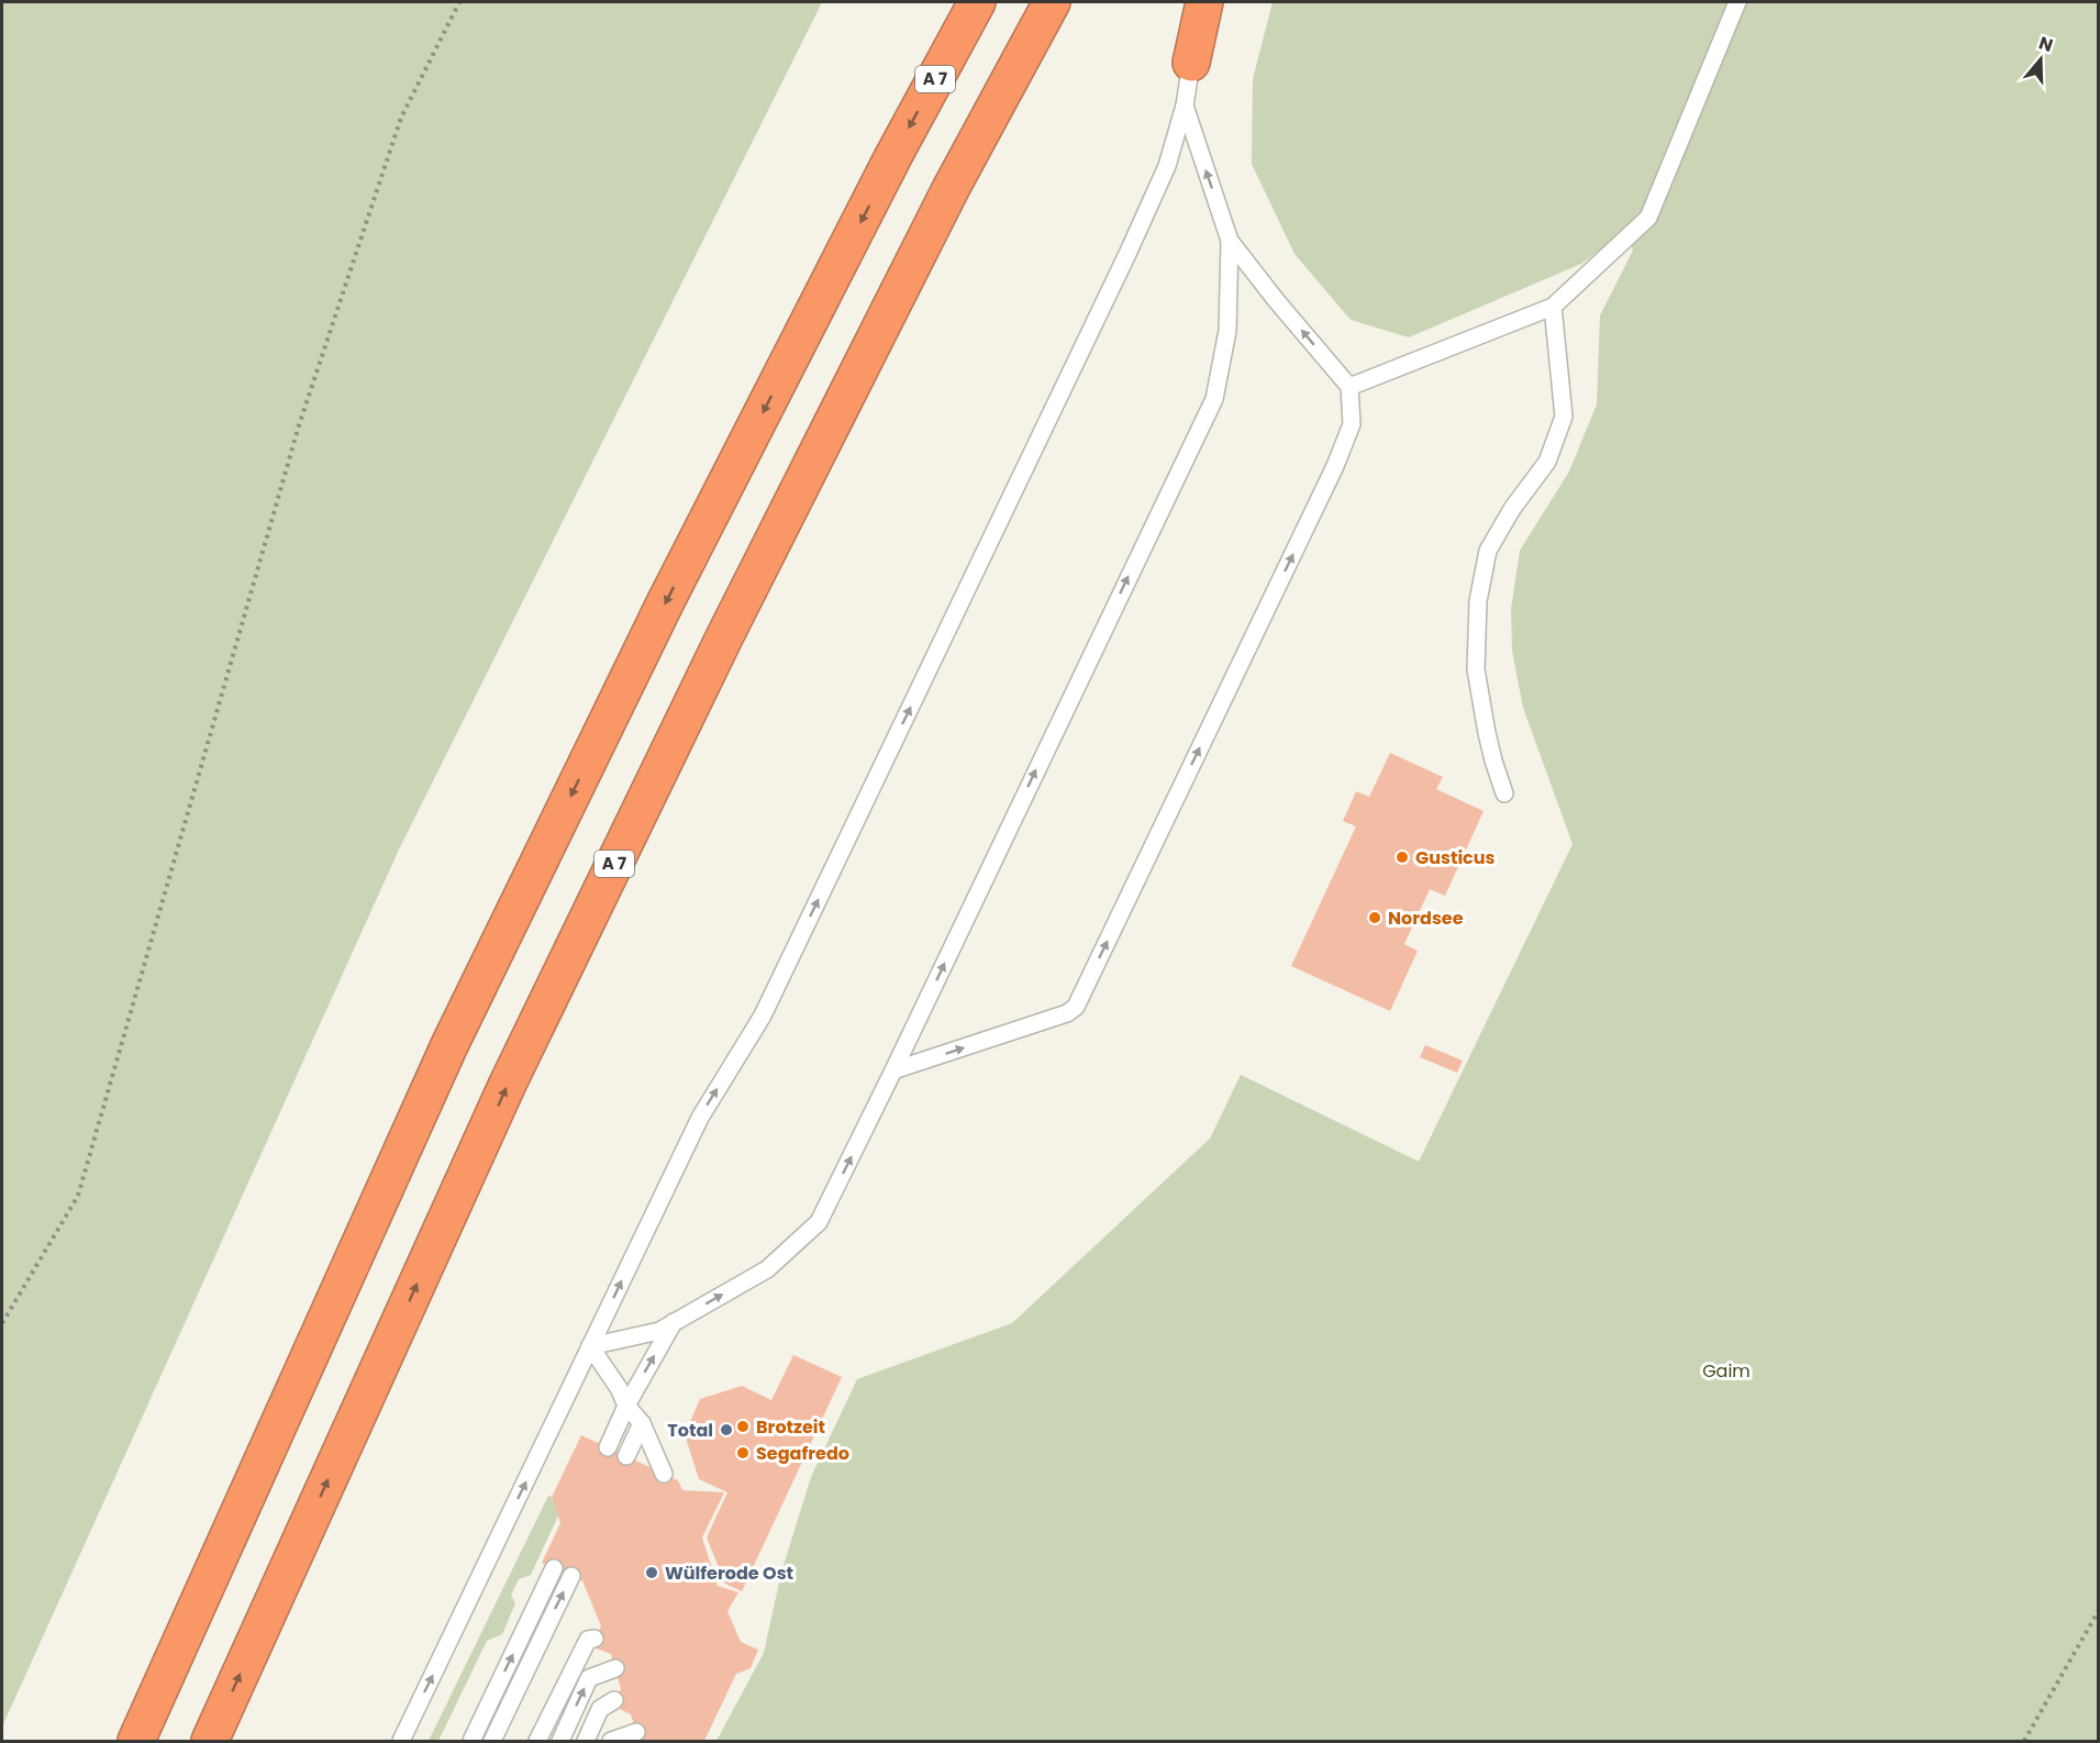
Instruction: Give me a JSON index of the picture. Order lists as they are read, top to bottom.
{
  "streets": {
    "highway": ["A 7"]
  },
  "parks": ["Gaim"],
  "places": [
    "Gusticus",
    "Nordsee",
    "Brotzeit",
    "Total",
    "Segafredo",
    "Wülferode Ost"
  ],
  "north": "top"
}
